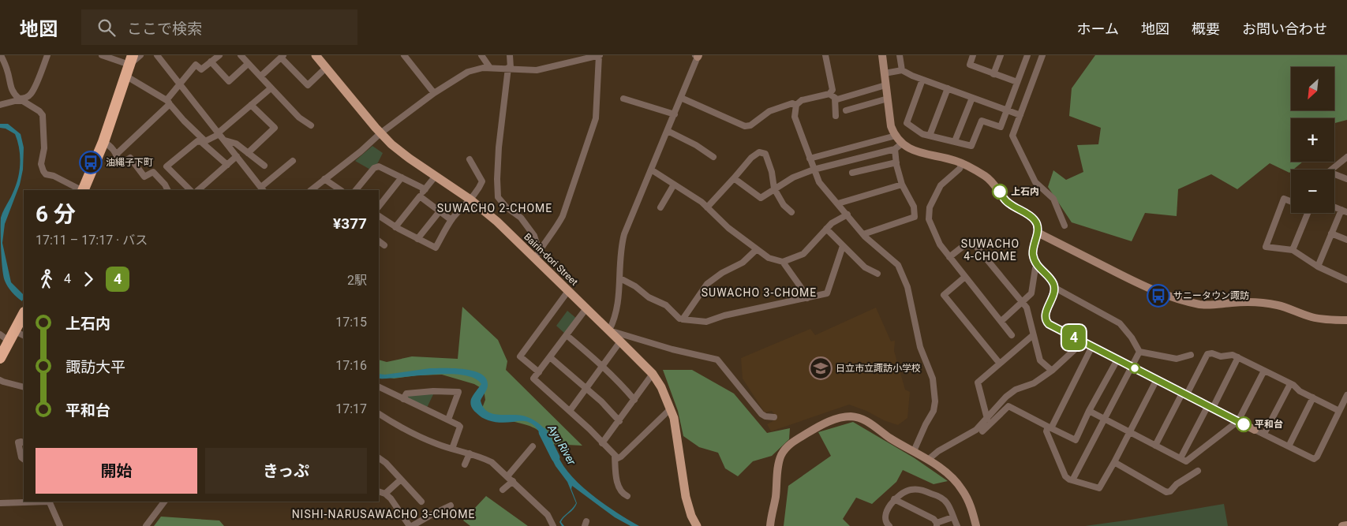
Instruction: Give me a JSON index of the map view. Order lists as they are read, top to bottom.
{
  "streets": {
    "main road": ["Bairin-dori Street"]
  },
  "districts": [
    "SUWACHO 2-CHOME",
    "SUWACHO 4-CHOME",
    "SUWACHO 3-CHOME",
    "NISHI-NARUSAWACHO 3-CHOME"
  ],
  "water": ["Ayu River"],
  "places": {
    "bus stop": ["油縄子下町", "サニータウン諏訪"],
    "other": ["上石内", "平和台"],
    "school or university": ["日立市立諏訪小学校"]
  },
  "lines": ["bus line 4"],
  "north": "bottom left",
  "page": {
    "header": "地図",
    "search": "ここで検索",
    "nav": [
      "ホーム",
      "地図",
      "概要",
      "お問い合わせ"
    ],
    "on_map": "4",
    "map_buttons": ["+", "−"],
    "heading": ["6 分", "17:11 – 17:17 · バス", "¥377"],
    "legs": ["4", "4", "2駅"],
    "list": [
      {
        "name": "上石内",
        "value": "17:15"
      },
      {
        "name": "諏訪大平",
        "value": "17:16"
      },
      {
        "name": "平和台",
        "value": "17:17"
      }
    ],
    "buttons": ["開始", "きっぷ"]
  }
}
